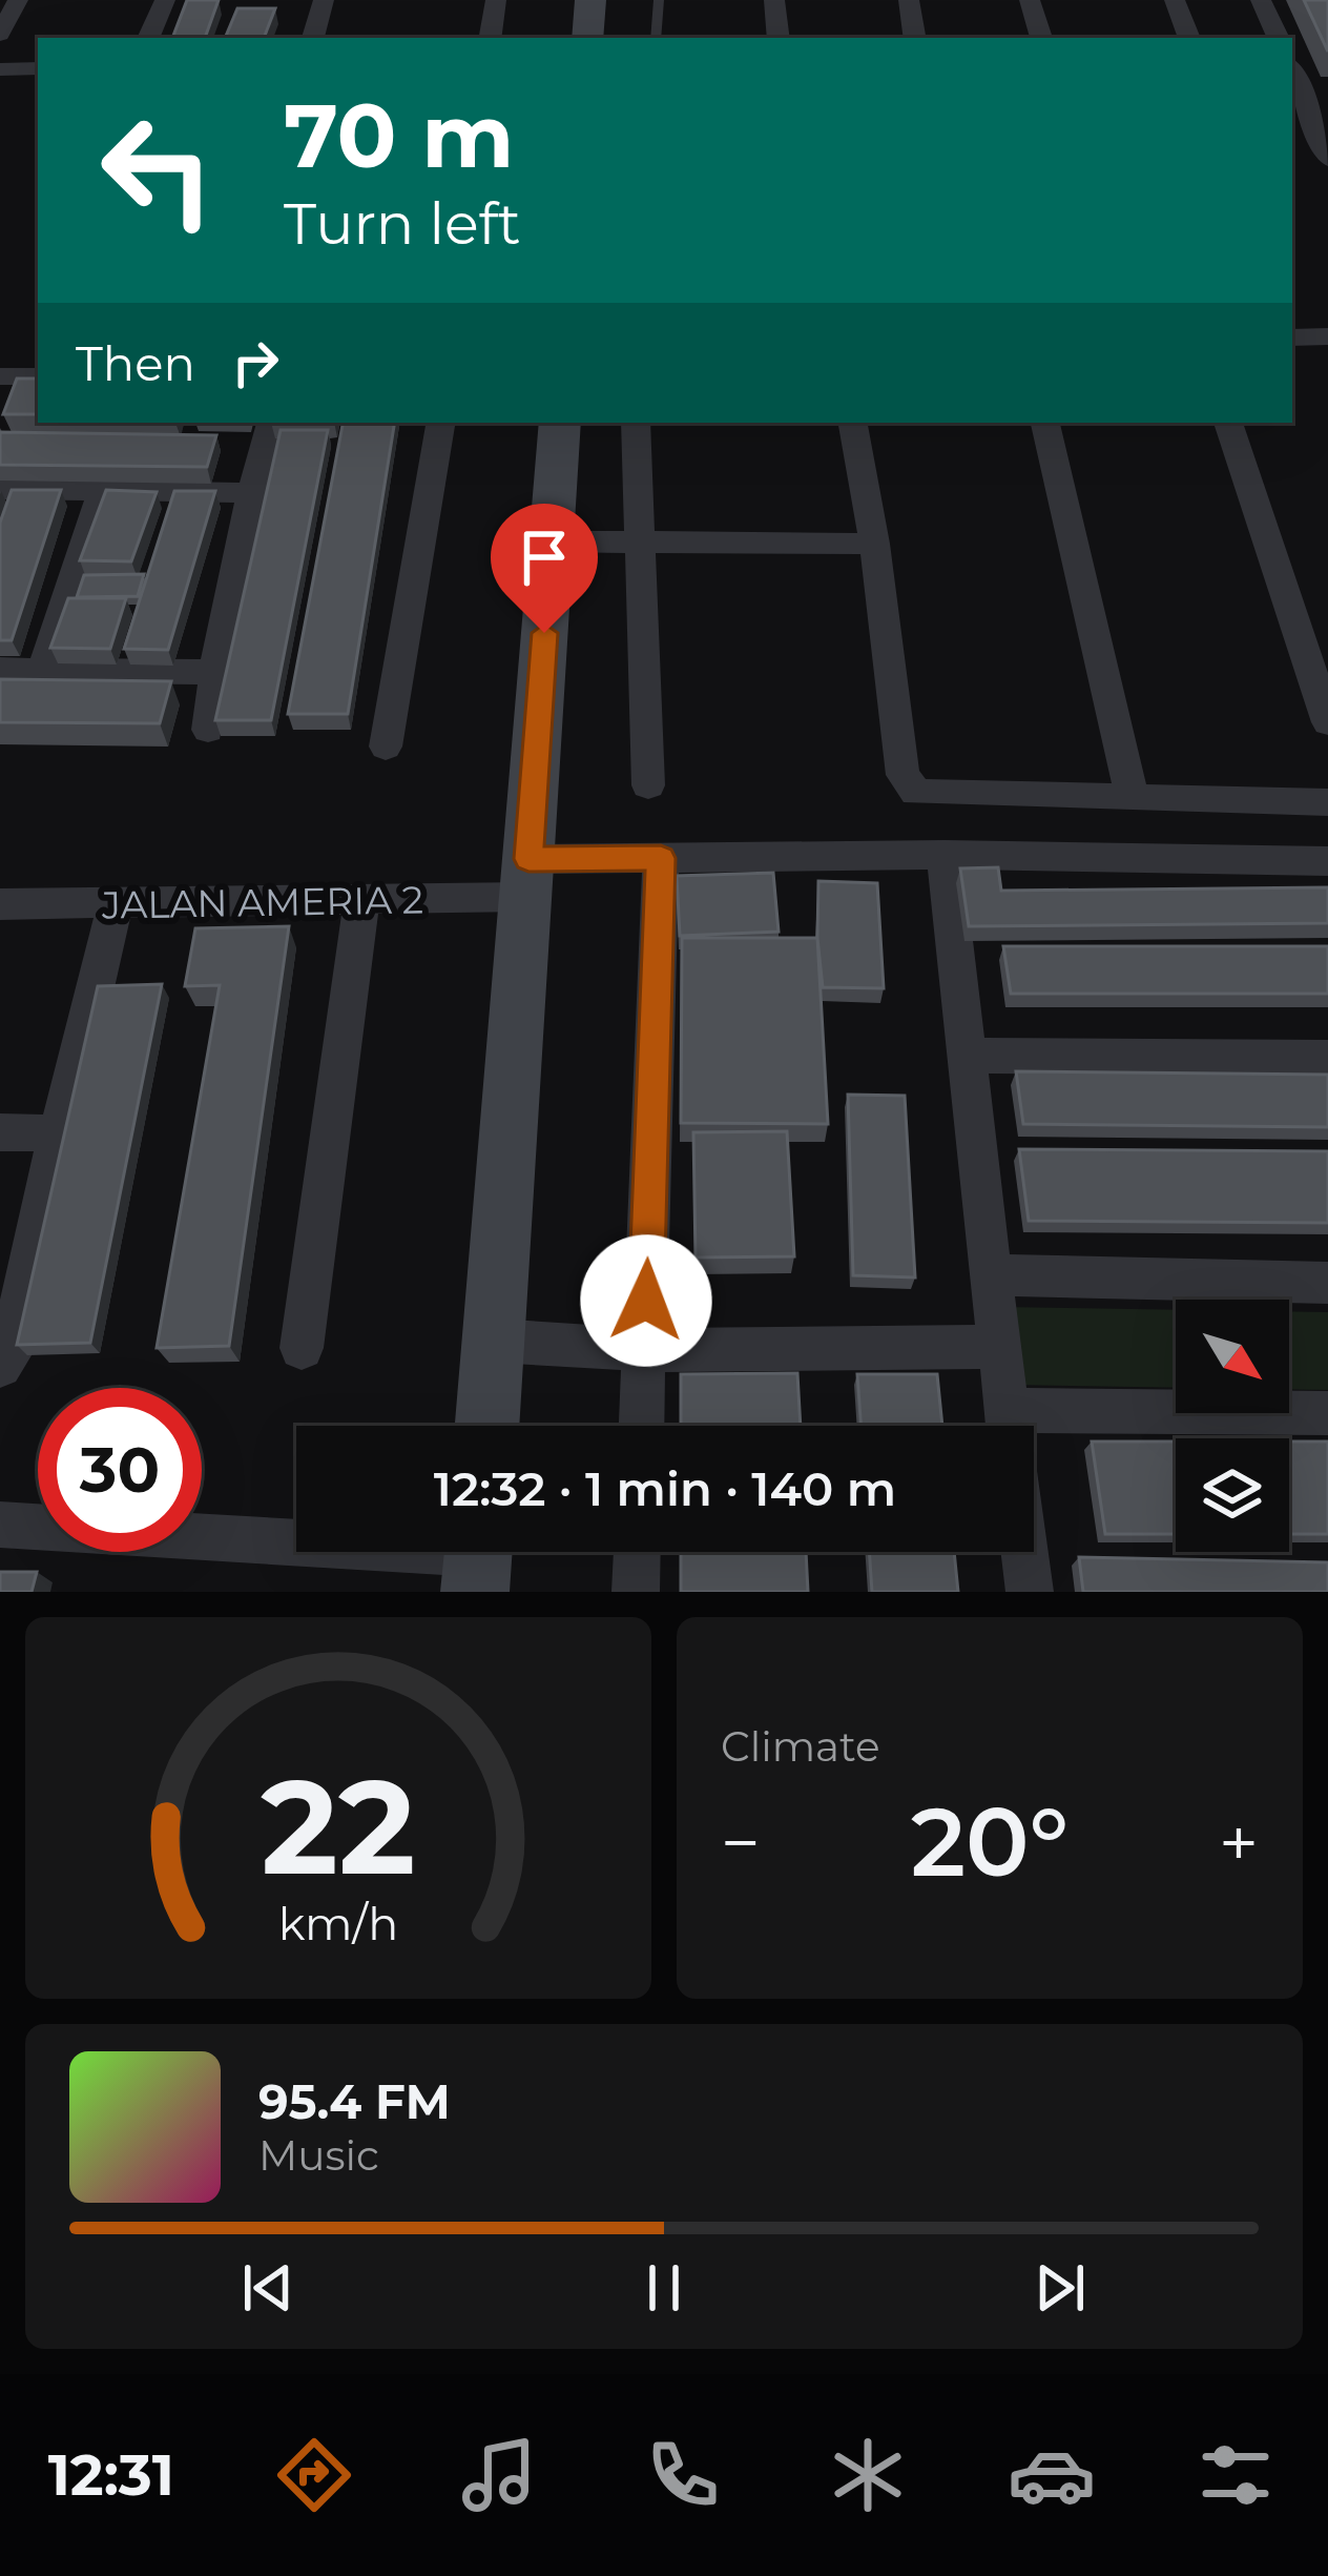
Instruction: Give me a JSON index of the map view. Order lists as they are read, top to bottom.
{
  "streets": {
    "street": ["JALAN AMERIA 2"]
  },
  "north": "bottom right",
  "page": {
    "turn": ["70 m", "Turn left"],
    "then": "Then",
    "limit": "30",
    "trip": "12:32 · 1 min · 140 m",
    "tile": "Climate",
    "heat": ["−", "20°", "+"],
    "song": ["95.4 FM", "Music"],
    "tabs": "12:31",
    "gauge": ["22", "km/h"]
  }
}
